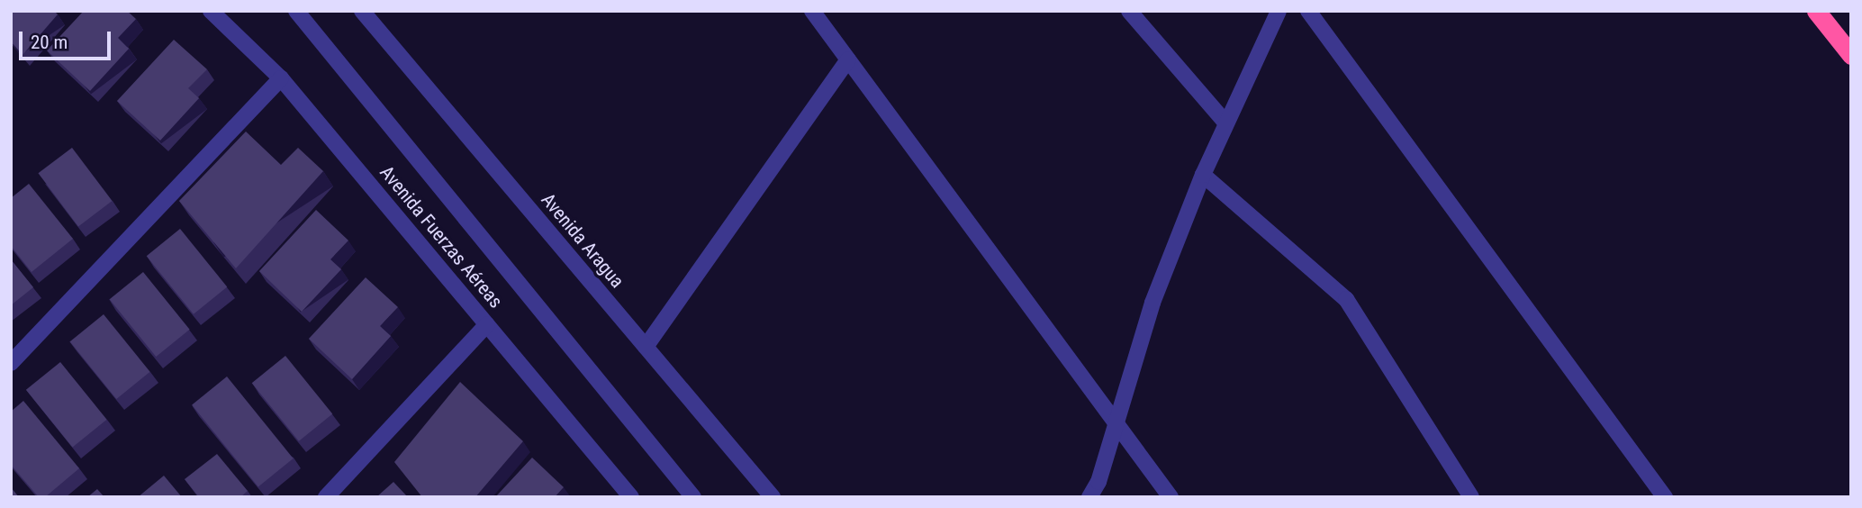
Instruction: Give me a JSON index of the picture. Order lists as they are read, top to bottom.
{
  "streets": {
    "street": ["Avenida Fuerzas Aéreas", "Avenida Aragua"]
  },
  "scale_bar": "20 m"
}
